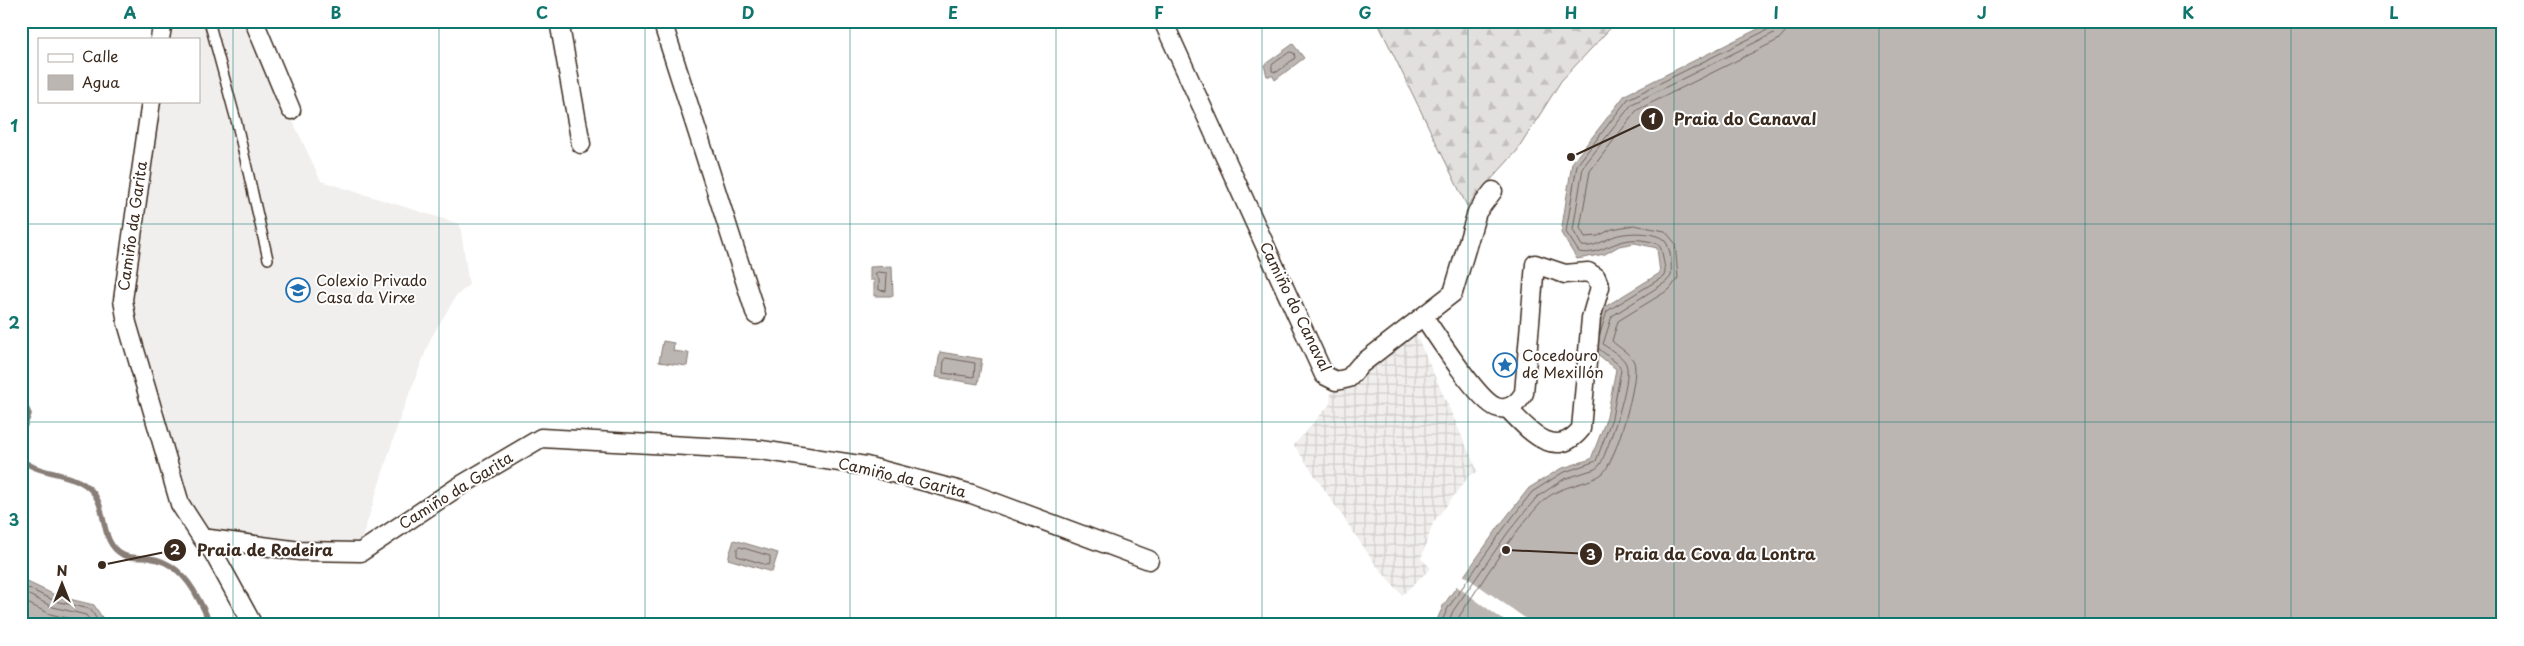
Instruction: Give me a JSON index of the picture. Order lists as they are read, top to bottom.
{
  "streets": {
    "street": ["Camiño da Garita", "Camiño do Canaval"]
  },
  "places": {
    "other": ["Praia do Canaval", "Praia da Cova da Lontra", "Praia de Rodeira"],
    "school or university": ["Colexio Privado Casa da Virxe"],
    "place": ["Cocedouro de Mexillón"]
  },
  "legend": ["Calle", "Agua"],
  "north": "top",
  "grid": {
    "columns": [
      "A",
      "B",
      "C",
      "D",
      "E",
      "F",
      "G",
      "H",
      "I",
      "J",
      "K",
      "L"
    ],
    "rows": ["1", "2", "3"]
  }
}
